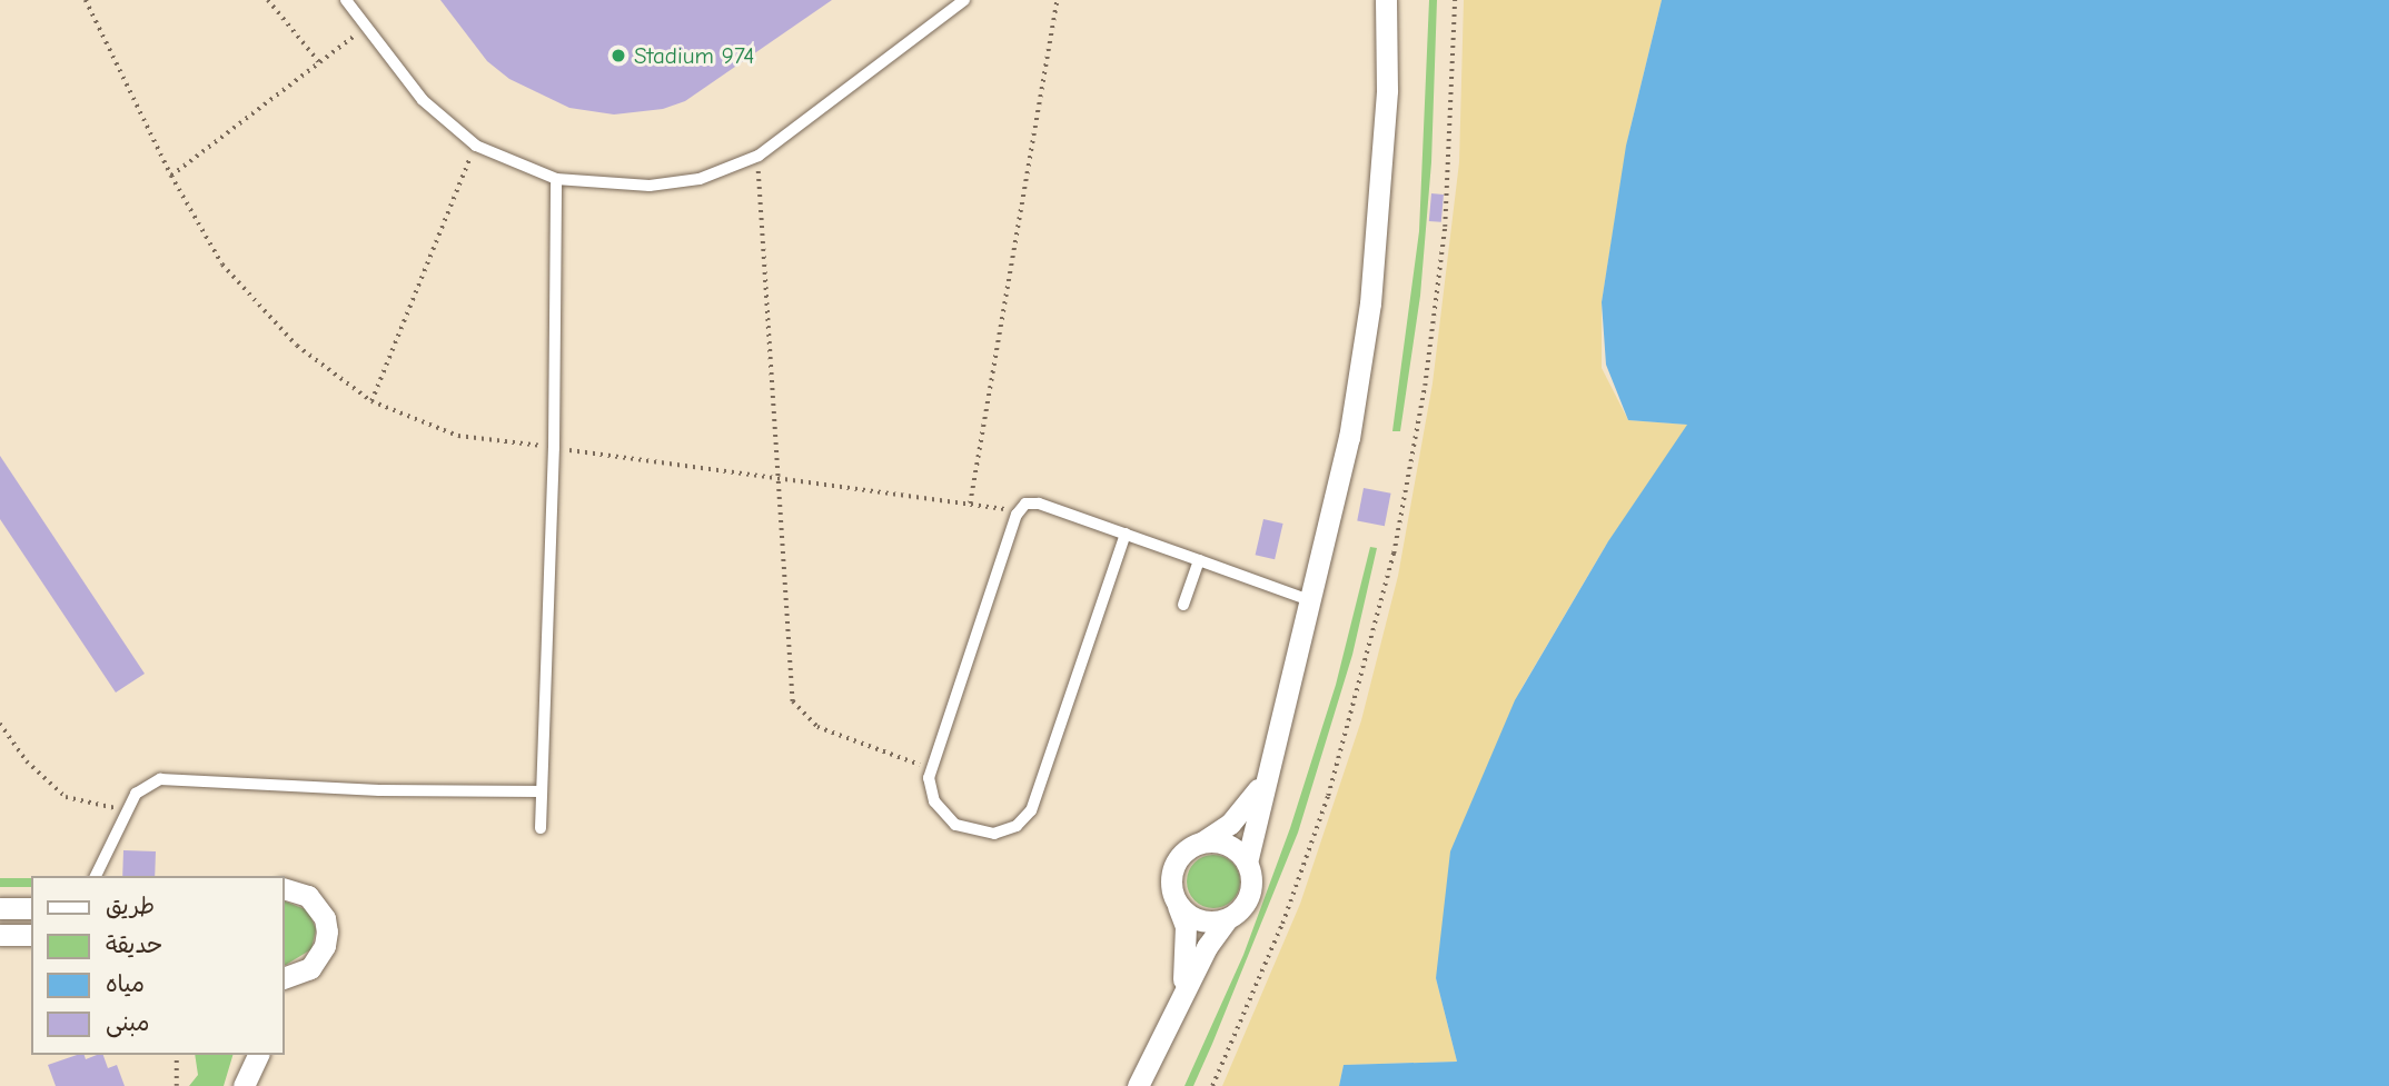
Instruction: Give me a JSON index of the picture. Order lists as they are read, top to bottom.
{
  "places": ["Stadium 974"],
  "legend": [
    "طريق",
    "حديقة",
    "مياه",
    "مبنى"
  ]
}
